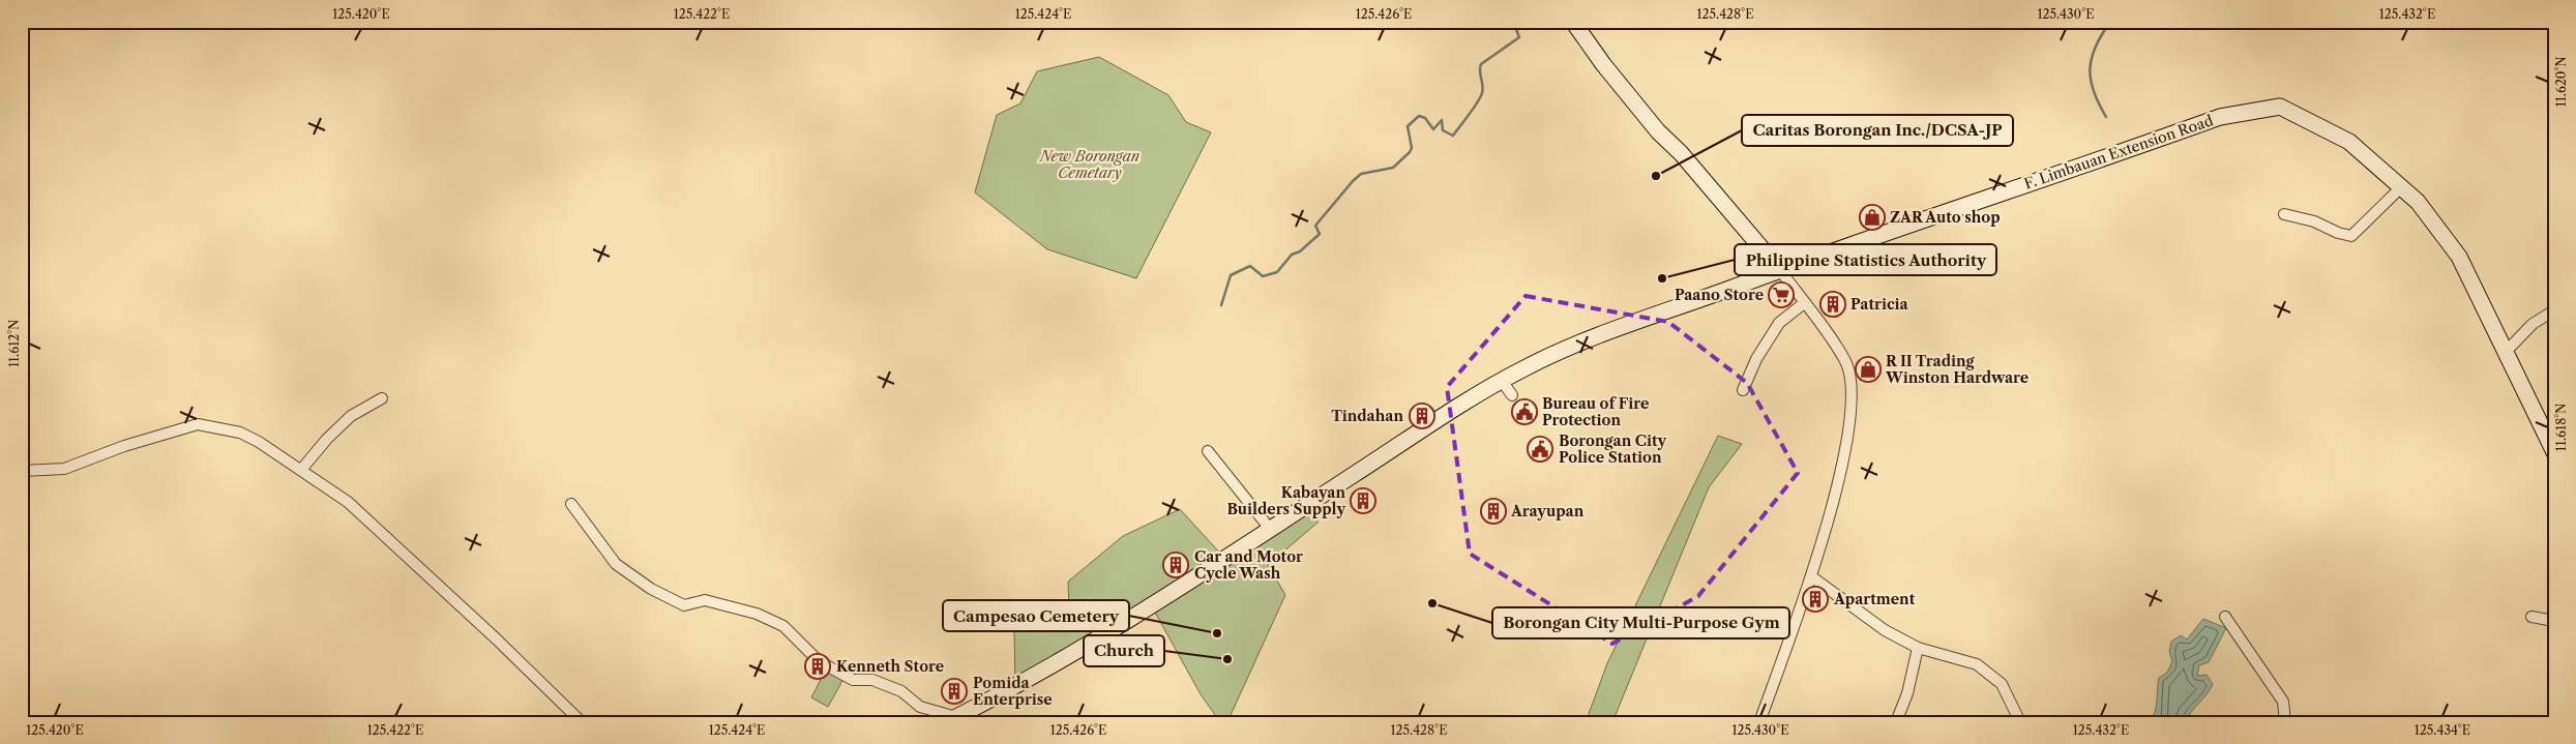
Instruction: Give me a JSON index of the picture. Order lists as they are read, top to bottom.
{
  "streets": {
    "street": ["F. Limbauan Extension Road"]
  },
  "parks": ["New Borongan Cemetary"],
  "places": {
    "other": [
      "Caritas Borongan Inc./DCSA-JP",
      "Philippine Statistics Authority",
      "Borongan City Multi-Purpose Gym",
      "Campesao Cemetery",
      "Church"
    ],
    "shop": ["ZAR Auto shop", "R II Trading Winston Hardware"],
    "supermarket": ["Paano Store"],
    "building": [
      "Patricia",
      "Tindahan",
      "Kabayan Builders Supply",
      "Arayupan",
      "Car and Motor Cycle Wash",
      "Apartment",
      "Kenneth Store",
      "Pomida Enterprise"
    ],
    "public building": ["Bureau of Fire Protection", "Borongan City Police Station"]
  },
  "coordinates": [
    "125.420°E",
    "125.422°E",
    "125.424°E",
    "125.426°E",
    "125.428°E",
    "125.430°E",
    "125.432°E",
    "11.620°N",
    "11.612°N",
    "11.618°N",
    "125.434°E"
  ]
}
